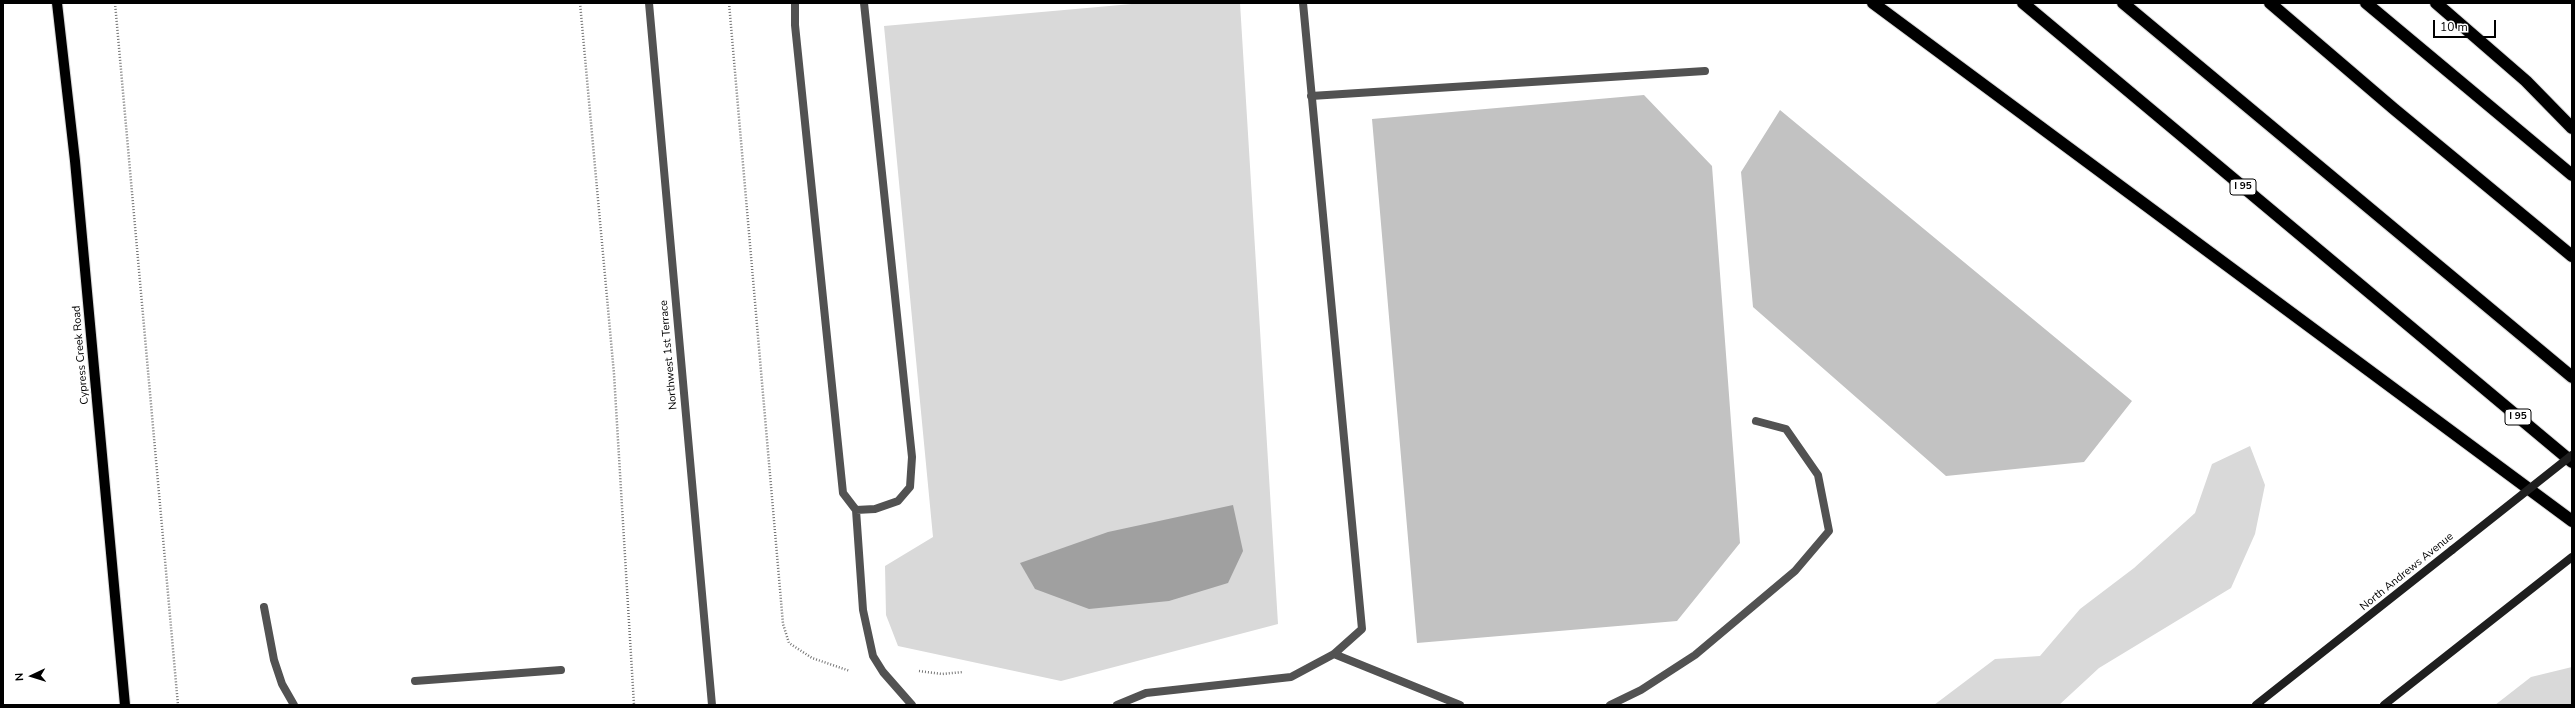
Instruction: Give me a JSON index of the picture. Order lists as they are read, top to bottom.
{
  "streets": {
    "highway": ["I 95"],
    "main road": ["Cypress Creek Road", "North Andrews Avenue"],
    "street": ["Northwest 1st Terrace"]
  },
  "scale_bar": "10 m",
  "north": "left"
}
